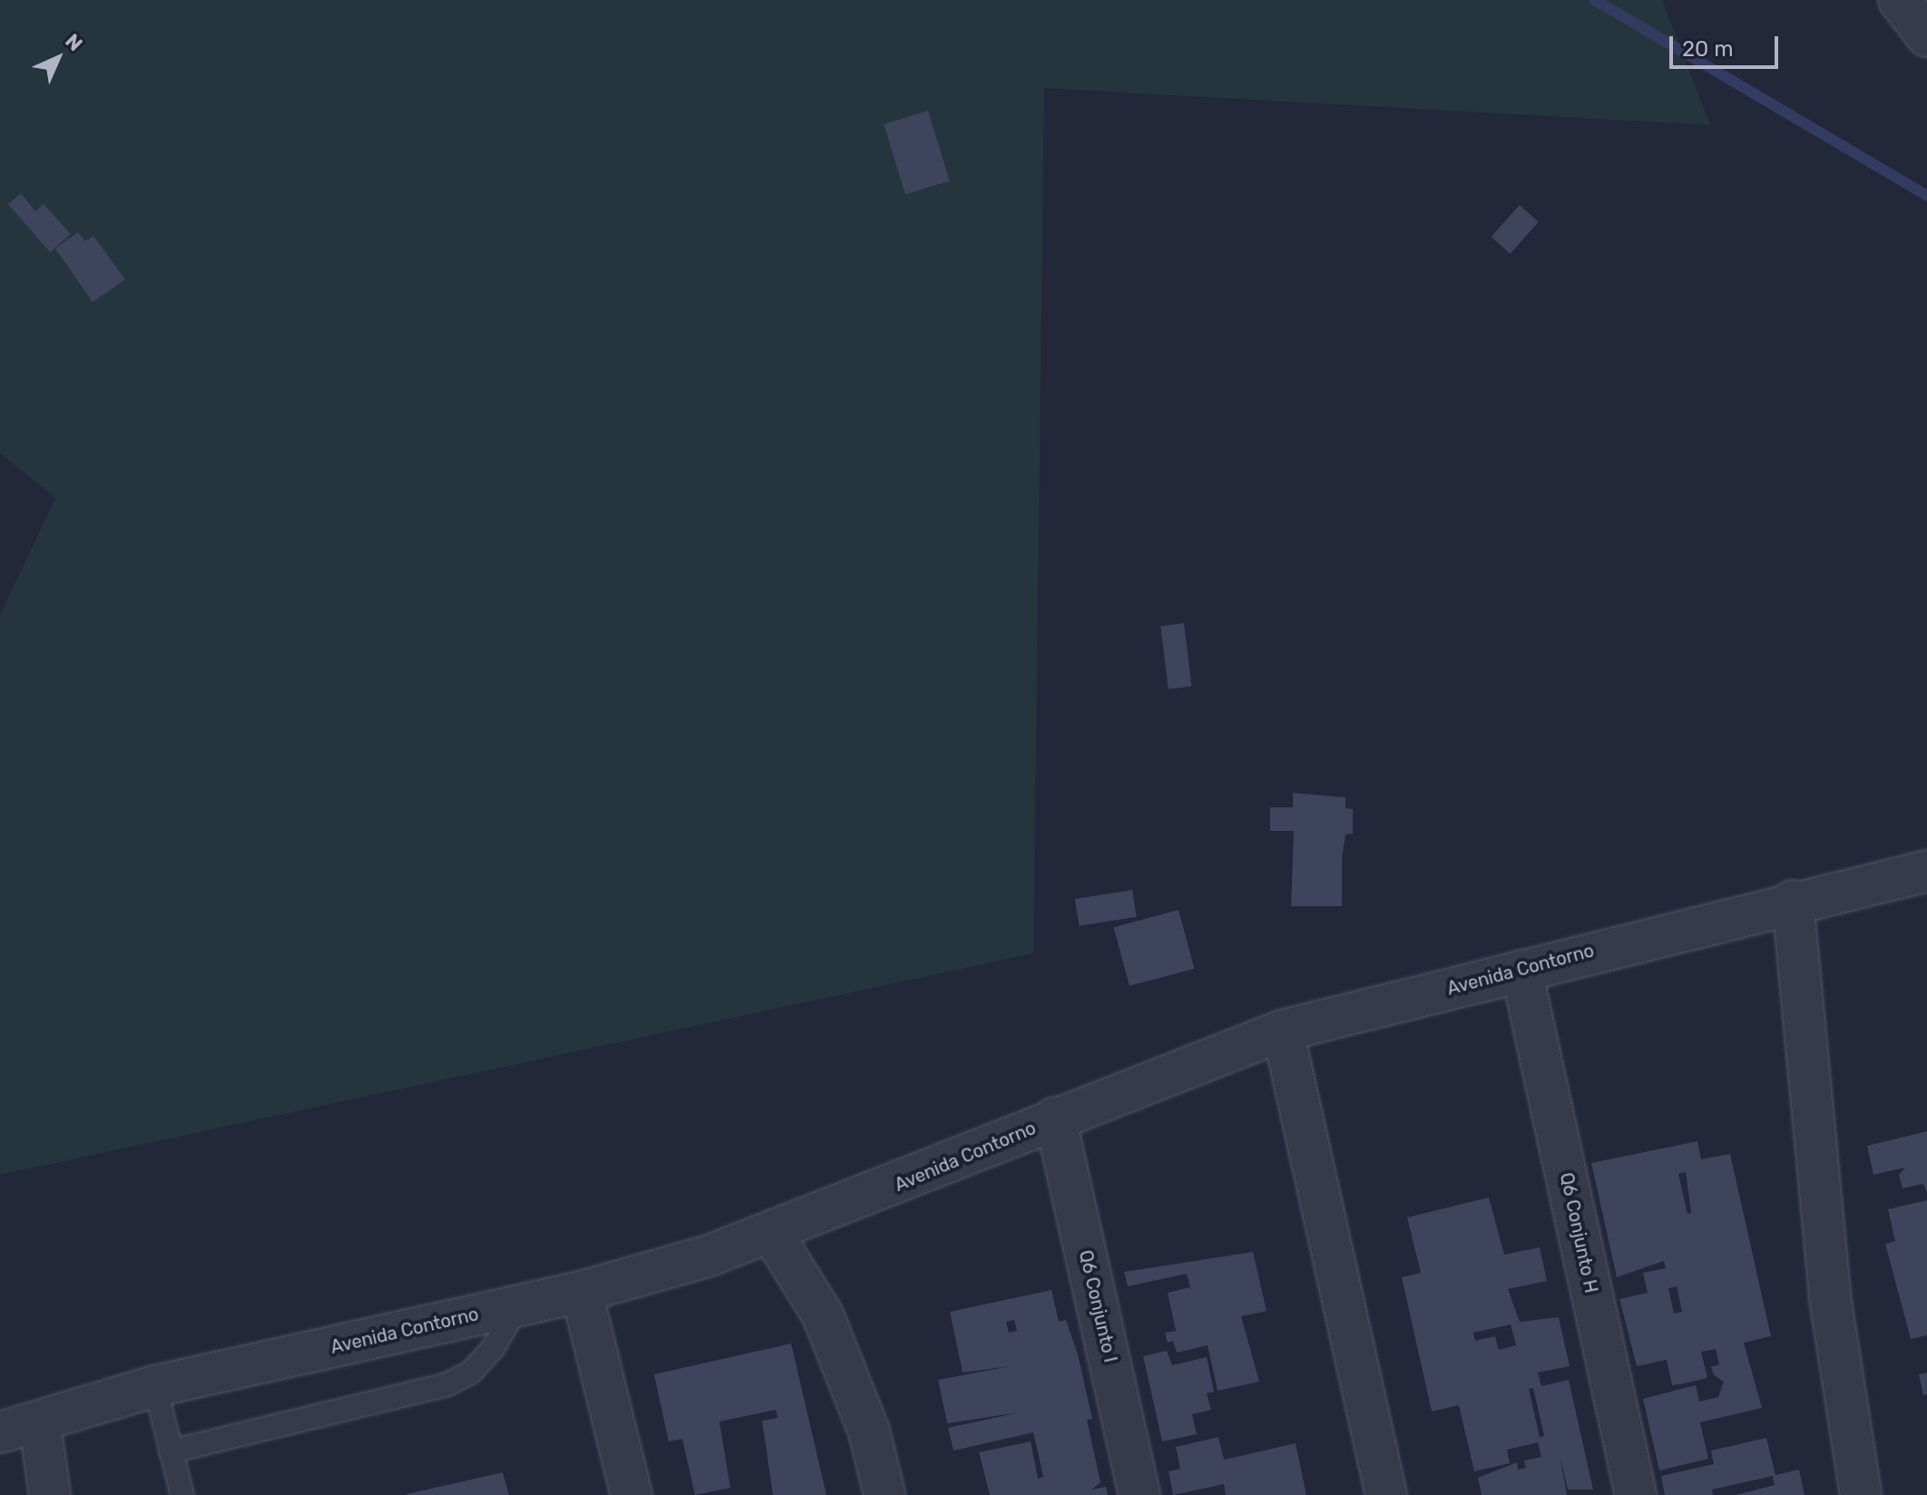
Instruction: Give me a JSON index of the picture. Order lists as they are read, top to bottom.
{
  "streets": {
    "street": ["Avenida Contorno", "Q6 Conjunto H", "Q6 Conjunto I"]
  },
  "crossings": [
    ["Avenida Contorno", "Q6 Conjunto H"],
    ["Avenida Contorno", "Q6 Conjunto I"]
  ],
  "scale_bar": "20 m",
  "north": "top right"
}
